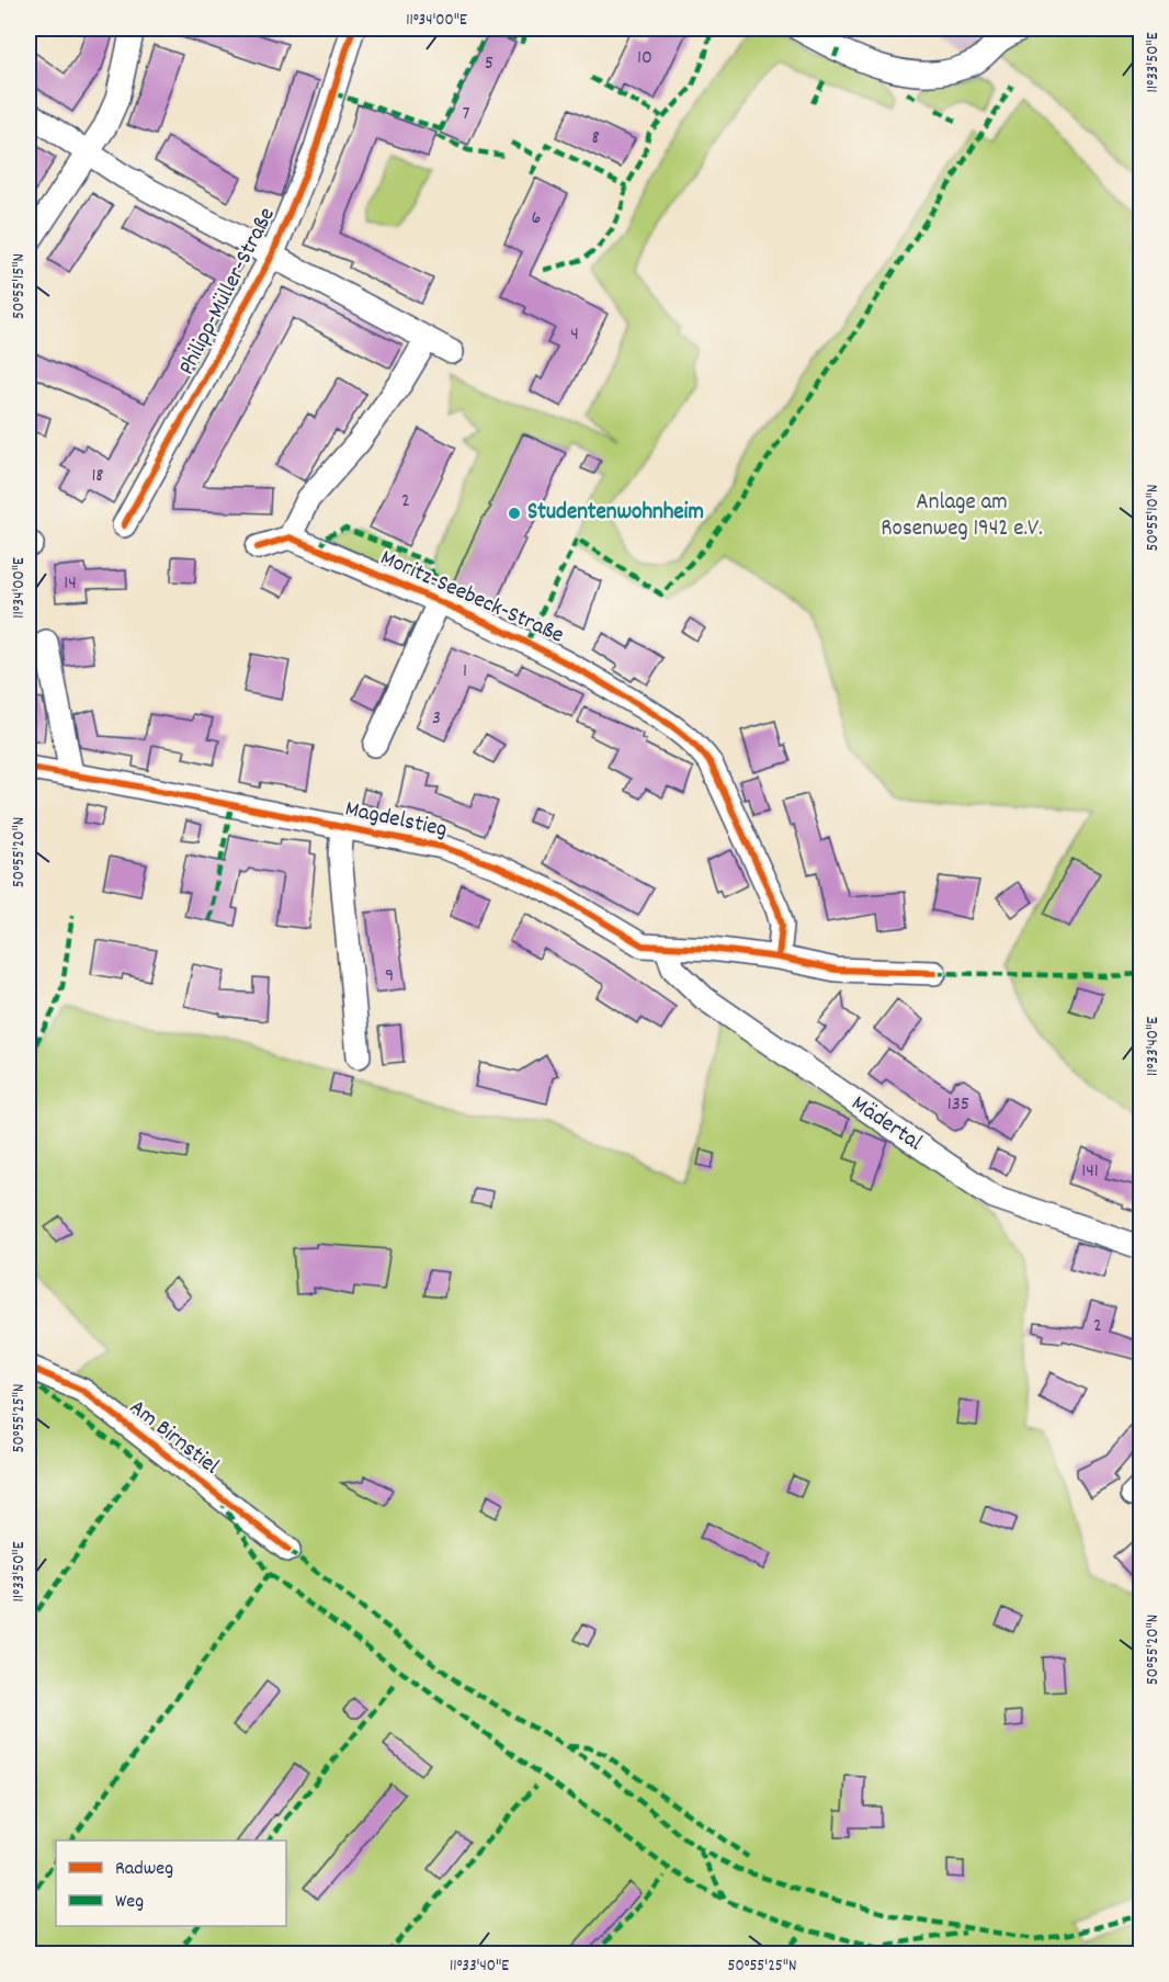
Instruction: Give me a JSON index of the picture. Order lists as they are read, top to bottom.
{
  "streets": {
    "street": [
      "Philipp-Müller-Straße",
      "Moritz-Seebeck-Straße",
      "Magdelstieg",
      "Mädertal",
      "Am Birnstiel"
    ]
  },
  "crossings": [
    ["Moritz-Seebeck-Straße", "Magdelstieg"],
    ["Magdelstieg", "Mädertal"]
  ],
  "parks": ["Anlage am Rosenweg 1942 e.V."],
  "places": ["Studentenwohnheim"],
  "house_numbers": [
    "10",
    "5",
    "7",
    "8",
    "6",
    "4",
    "18",
    "2",
    "14",
    "1",
    "3",
    "9",
    "135",
    "141",
    "2"
  ],
  "legend": ["Radweg", "Weg"],
  "coordinates": [
    "11°34'00\"E",
    "11°33'50\"E",
    "50°55'15\"N",
    "50°55'10\"N",
    "50°55'20\"N",
    "11°33'40\"E",
    "50°55'25\"N"
  ]
}
